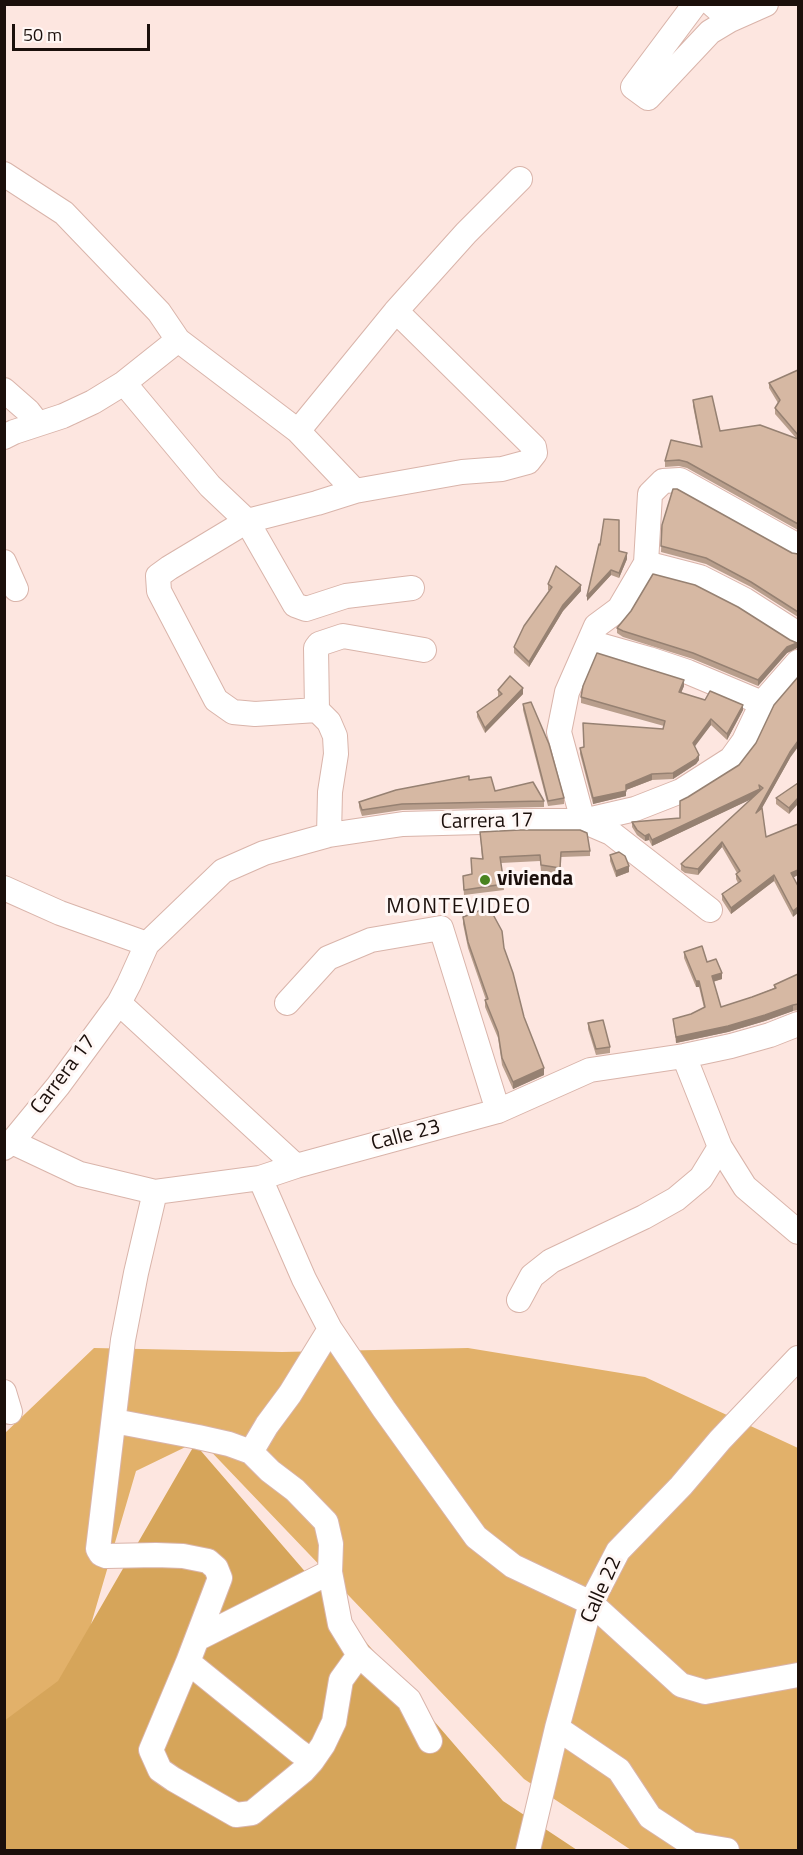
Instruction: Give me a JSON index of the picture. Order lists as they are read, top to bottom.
{
  "streets": {
    "street": ["Carrera 17", "Calle 23", "Calle 22"]
  },
  "crossings": [
    ["Carrera 17", "Calle 23"]
  ],
  "districts": ["MONTEVIDEO"],
  "places": ["vivienda"],
  "scale_bar": "50 m"
}
